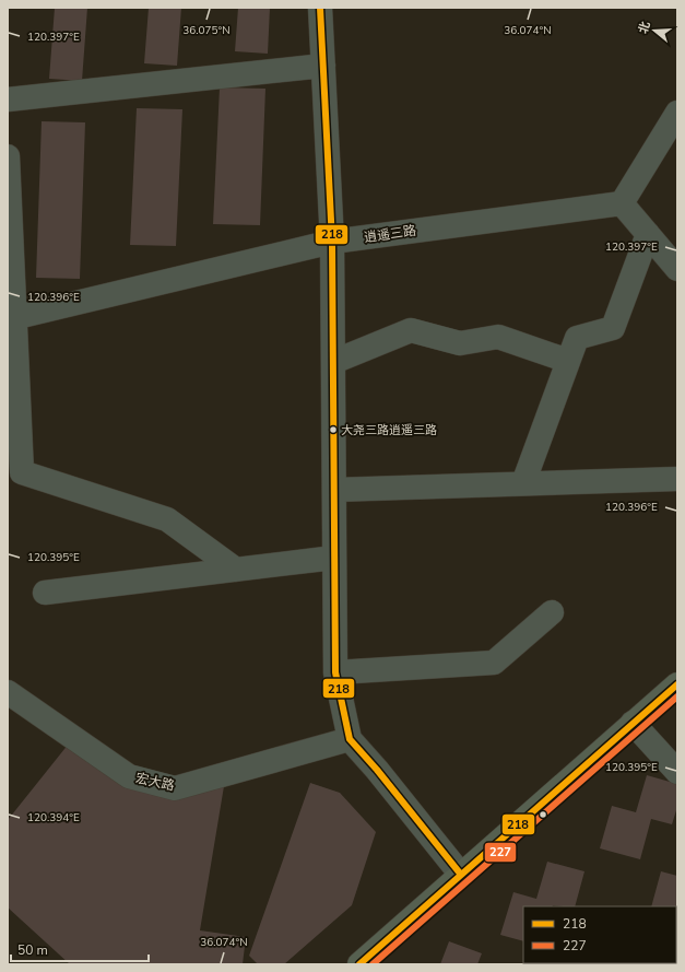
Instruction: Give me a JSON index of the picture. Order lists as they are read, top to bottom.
{
  "streets": {
    "street": ["逍遥三路", "宏大路"]
  },
  "places": ["大尧三路逍遥三路"],
  "lines": ["transit line 218", "transit line 227"],
  "legend": ["218", "227"],
  "scale_bar": "50 m",
  "north": "left",
  "coordinates": [
    "36.075°N",
    "36.074°N",
    "120.397°E",
    "120.396°E",
    "120.395°E",
    "120.394°E"
  ]
}
